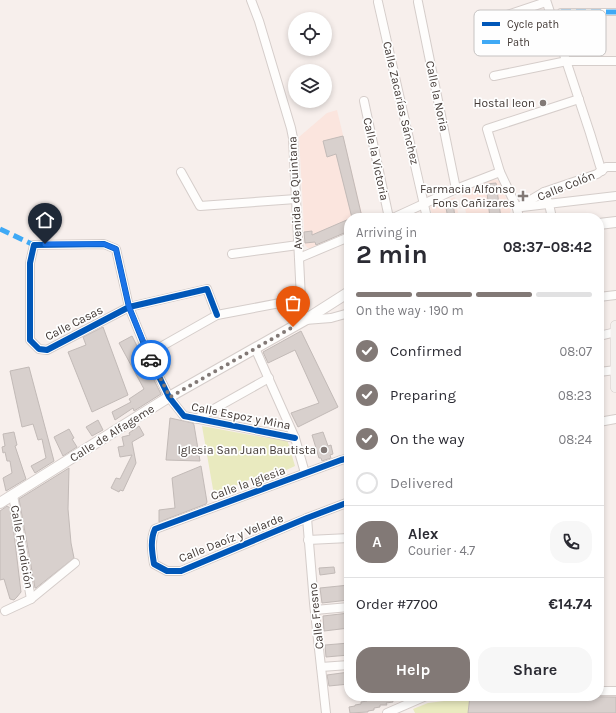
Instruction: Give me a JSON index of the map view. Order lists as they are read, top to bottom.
{
  "streets": {
    "street": [
      "Calle la Noria",
      "Calle Zacarías Sánchez",
      "Calle la Victoria",
      "Calle Colón",
      "Avenida de Quintana",
      "Calle Casas",
      "Calle Espoz y Mina",
      "Calle de Alfageme",
      "Calle la Iglesia",
      "Calle Daoíz y Velarde",
      "Calle Fundición",
      "Calle Fresno"
    ]
  },
  "crossings": [
    ["Avenida de Quintana", "Calle de Alfageme"],
    ["Calle Casas", "Calle Espoz y Mina"],
    ["Calle Espoz y Mina", "Calle de Alfageme"],
    ["Calle de Alfageme", "Calle Fundición"],
    ["Calle la Iglesia", "Calle Daoíz y Velarde"],
    ["Calle Daoíz y Velarde", "Calle Fresno"]
  ],
  "places": {
    "other": ["Hostal leon", "Iglesia San Juan Bautista"],
    "health": ["Farmacia Alfonso Fons Cañizares"]
  },
  "legend": ["Cycle path", "Path"],
  "page": {
    "heading": ["2 min", "Arriving in", "08:37–08:42"],
    "panel": [
      "Alex",
      "Courier · 4.7",
      "Order #7700",
      "€14.74"
    ],
    "bar": "On the way · 190 m",
    "list": [
      ["Confirmed", "08:07"],
      ["Preparing", "08:23"],
      ["On the way", "08:24"],
      "Delivered"
    ],
    "round": "A",
    "buttons": ["Help", "Share"]
  }
}
